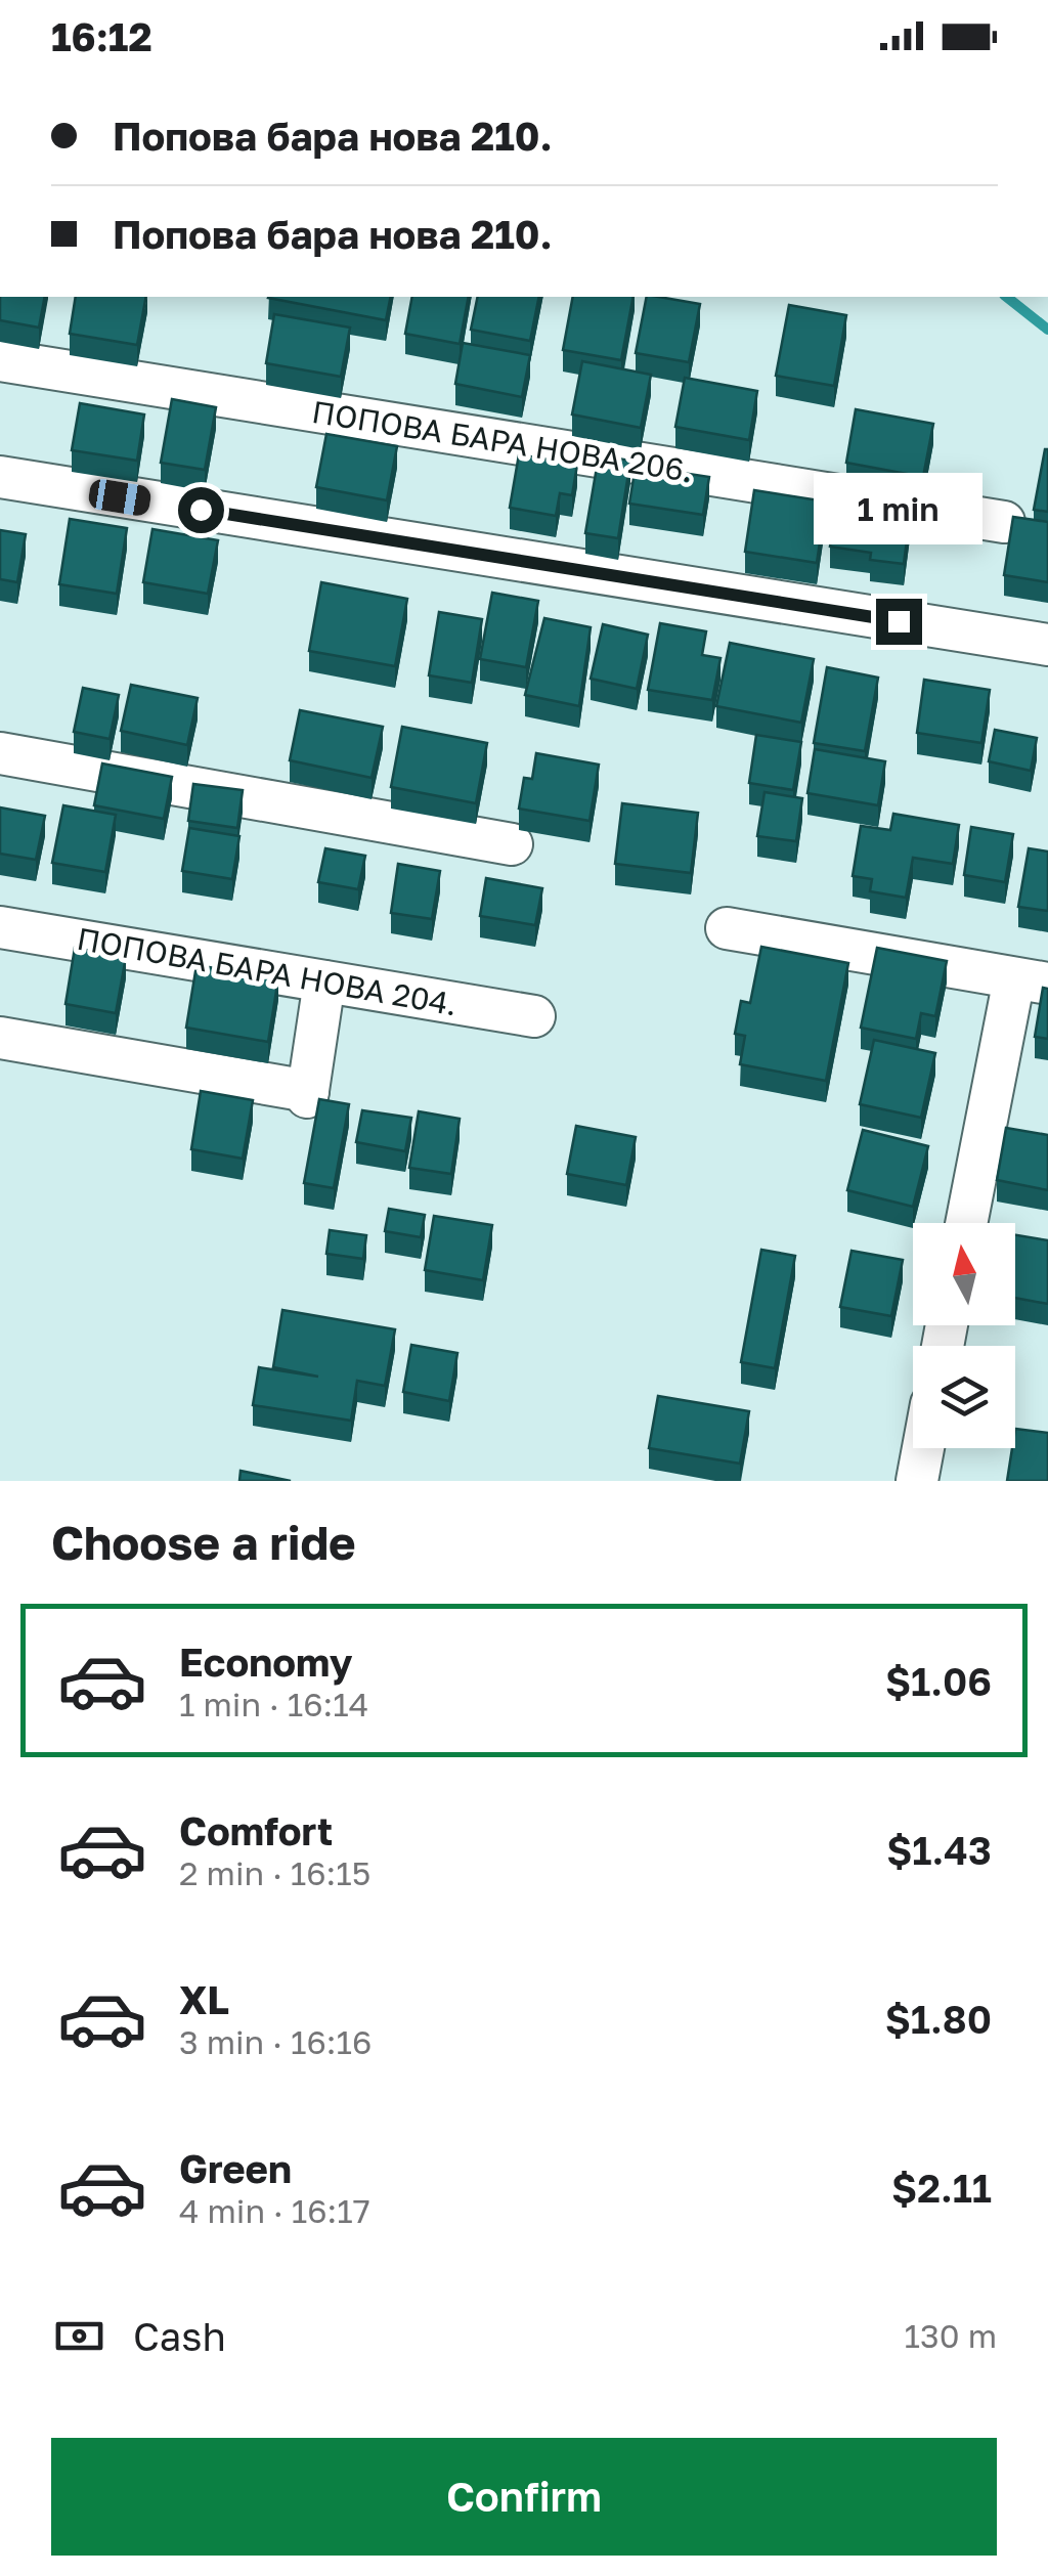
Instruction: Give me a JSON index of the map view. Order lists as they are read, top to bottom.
{
  "streets": {
    "street": ["ПОПОВА БАРА НОВА 206.", "ПОПОВА БАРА НОВА 204."]
  },
  "north": "top",
  "page": {
    "status": "16:12",
    "banner": ["Попова бара нова 210.", "Попова бара нова 210."],
    "bubble": "1 min",
    "heading": "Choose a ride",
    "list": [
      {
        "name": "Economy",
        "note": "1 min · 16:14",
        "value": "$1.06"
      },
      {
        "name": "Comfort",
        "note": "2 min · 16:15",
        "value": "$1.43"
      },
      {
        "name": "XL",
        "note": "3 min · 16:16",
        "value": "$1.80"
      },
      {
        "name": "Green",
        "note": "4 min · 16:17",
        "value": "$2.11"
      }
    ],
    "pay": ["Cash", "130 m"],
    "buttons": "Confirm"
  }
}
